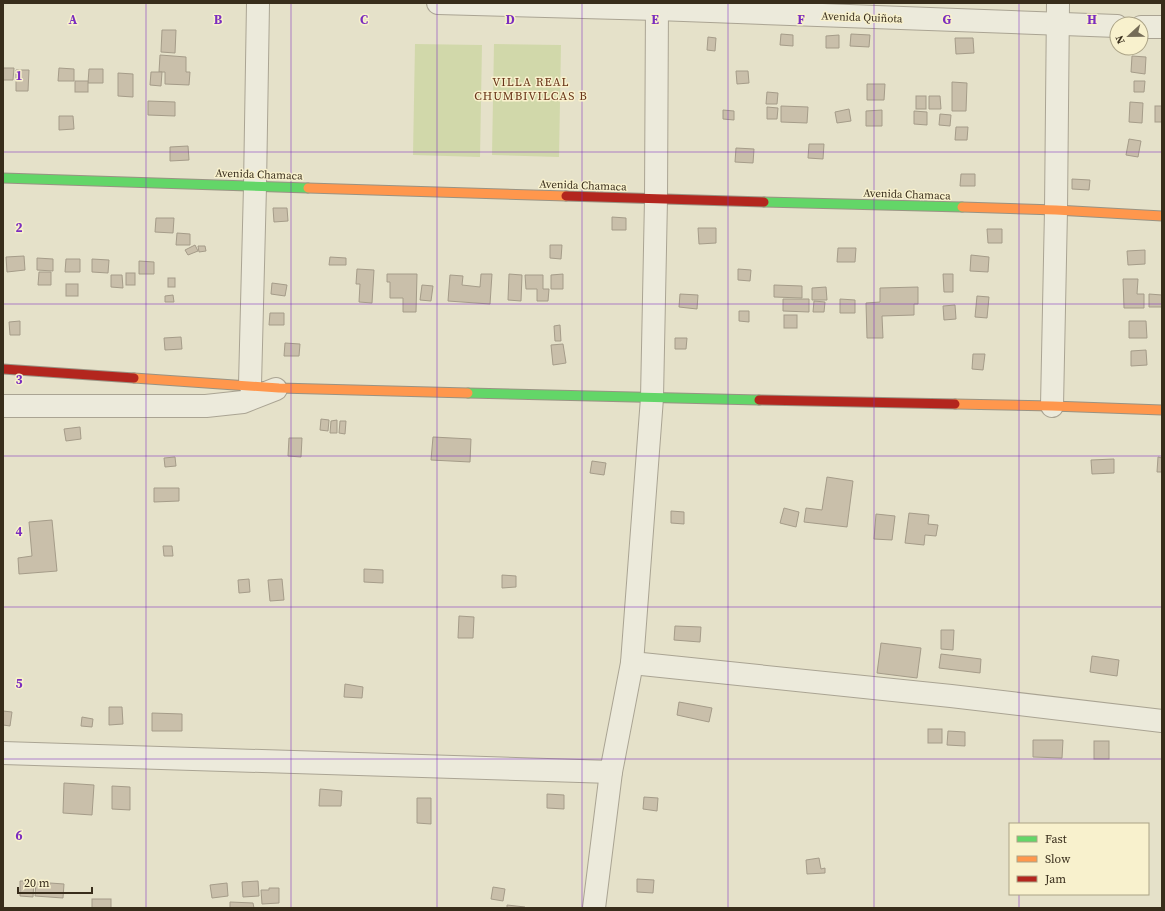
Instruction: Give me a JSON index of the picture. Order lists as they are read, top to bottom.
{
  "streets": {
    "street": ["Avenida Quiñota", "Avenida Chamaca"]
  },
  "districts": ["VILLA REAL CHUMBIVILCAS B"],
  "legend": ["Fast", "Slow", "Jam"],
  "scale_bar": "20 m",
  "north": "left",
  "grid": {
    "columns": [
      "A",
      "B",
      "C",
      "D",
      "E",
      "F",
      "G",
      "H"
    ],
    "rows": [
      "1",
      "2",
      "3",
      "4",
      "5",
      "6"
    ]
  }
}
